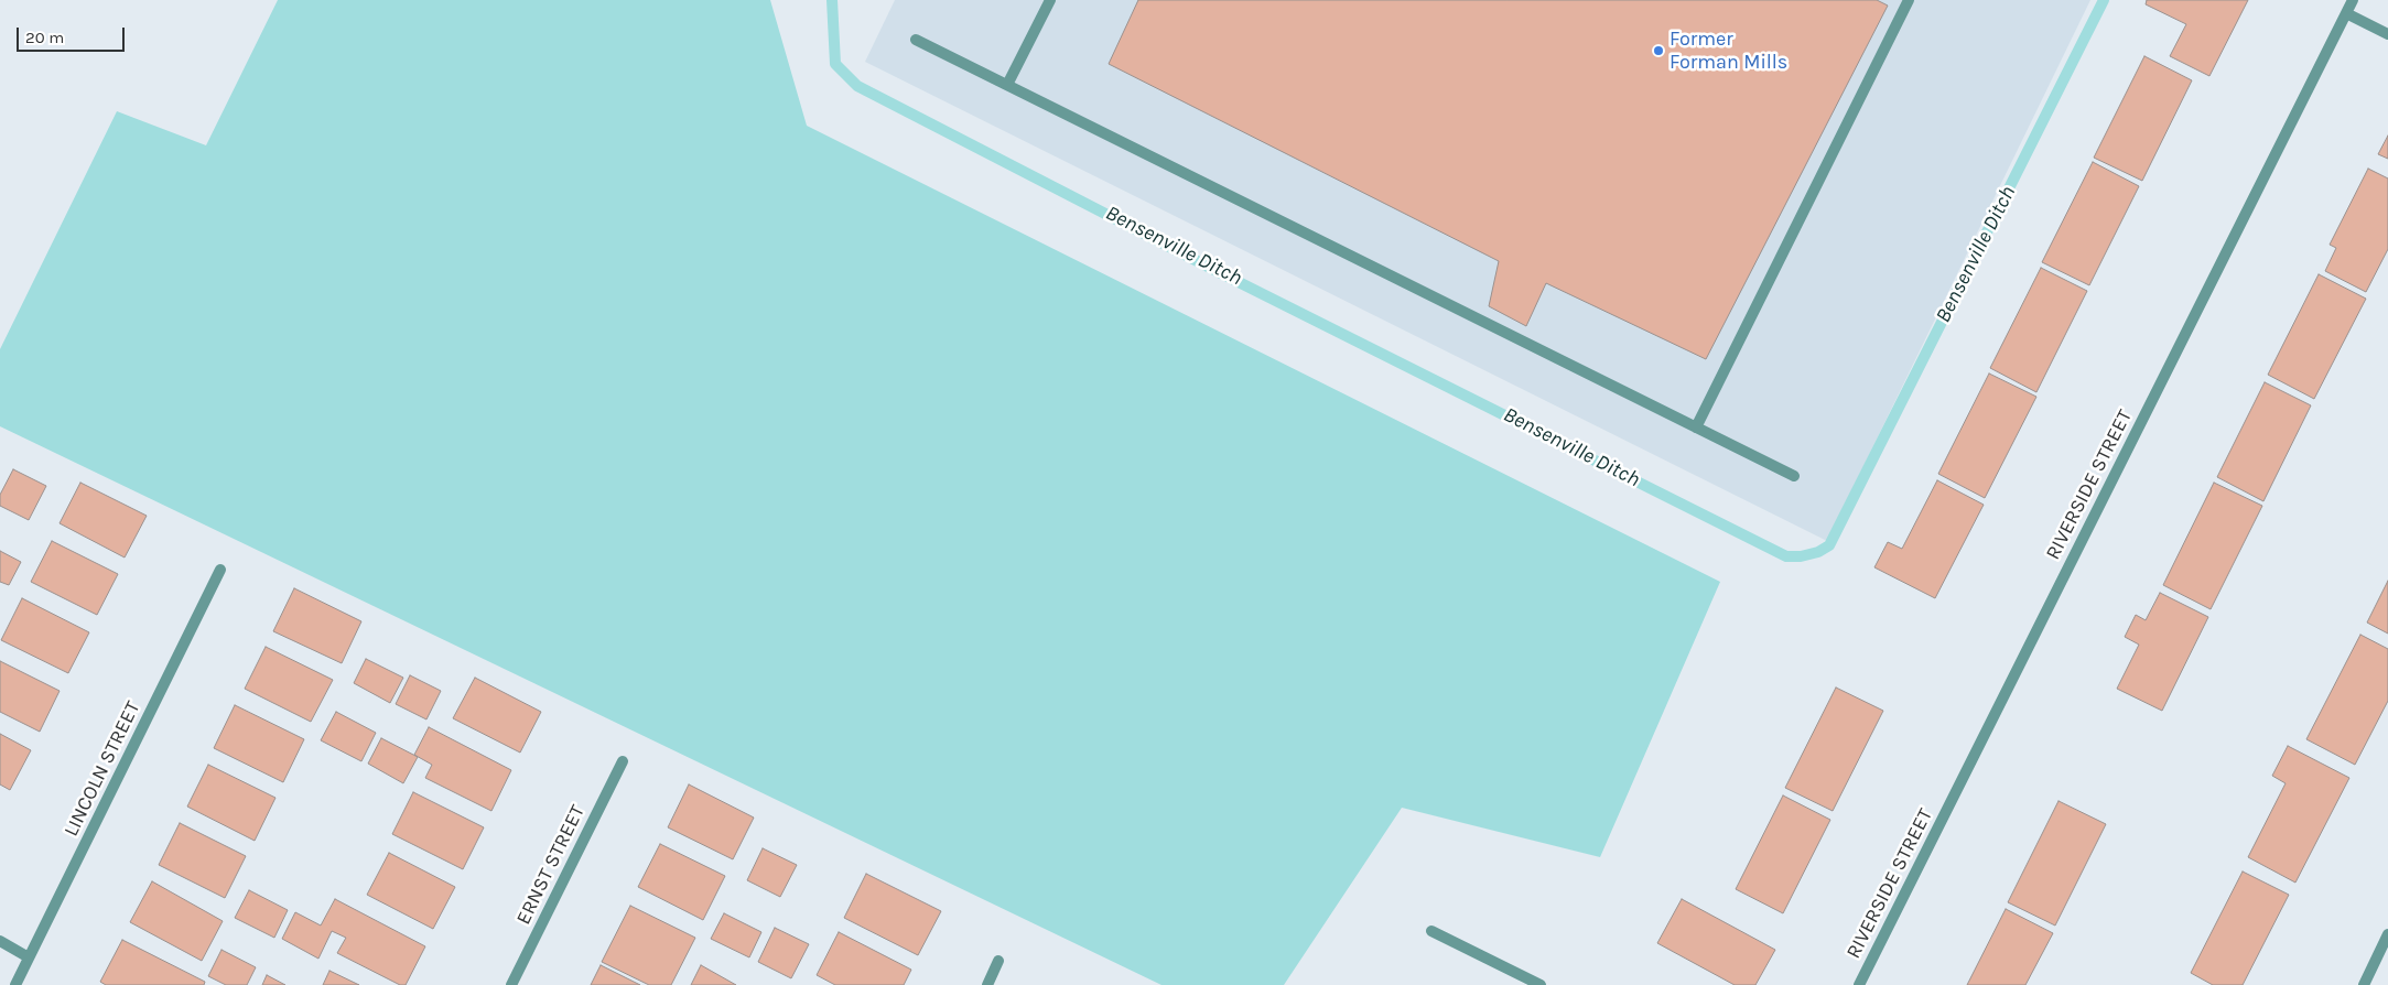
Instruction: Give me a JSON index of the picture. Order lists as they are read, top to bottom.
{
  "streets": {
    "street": ["RIVERSIDE STREET", "LINCOLN STREET", "ERNST STREET"]
  },
  "water": ["Bensenville Ditch"],
  "places": ["Former Forman Mills"],
  "scale_bar": "20 m"
}
